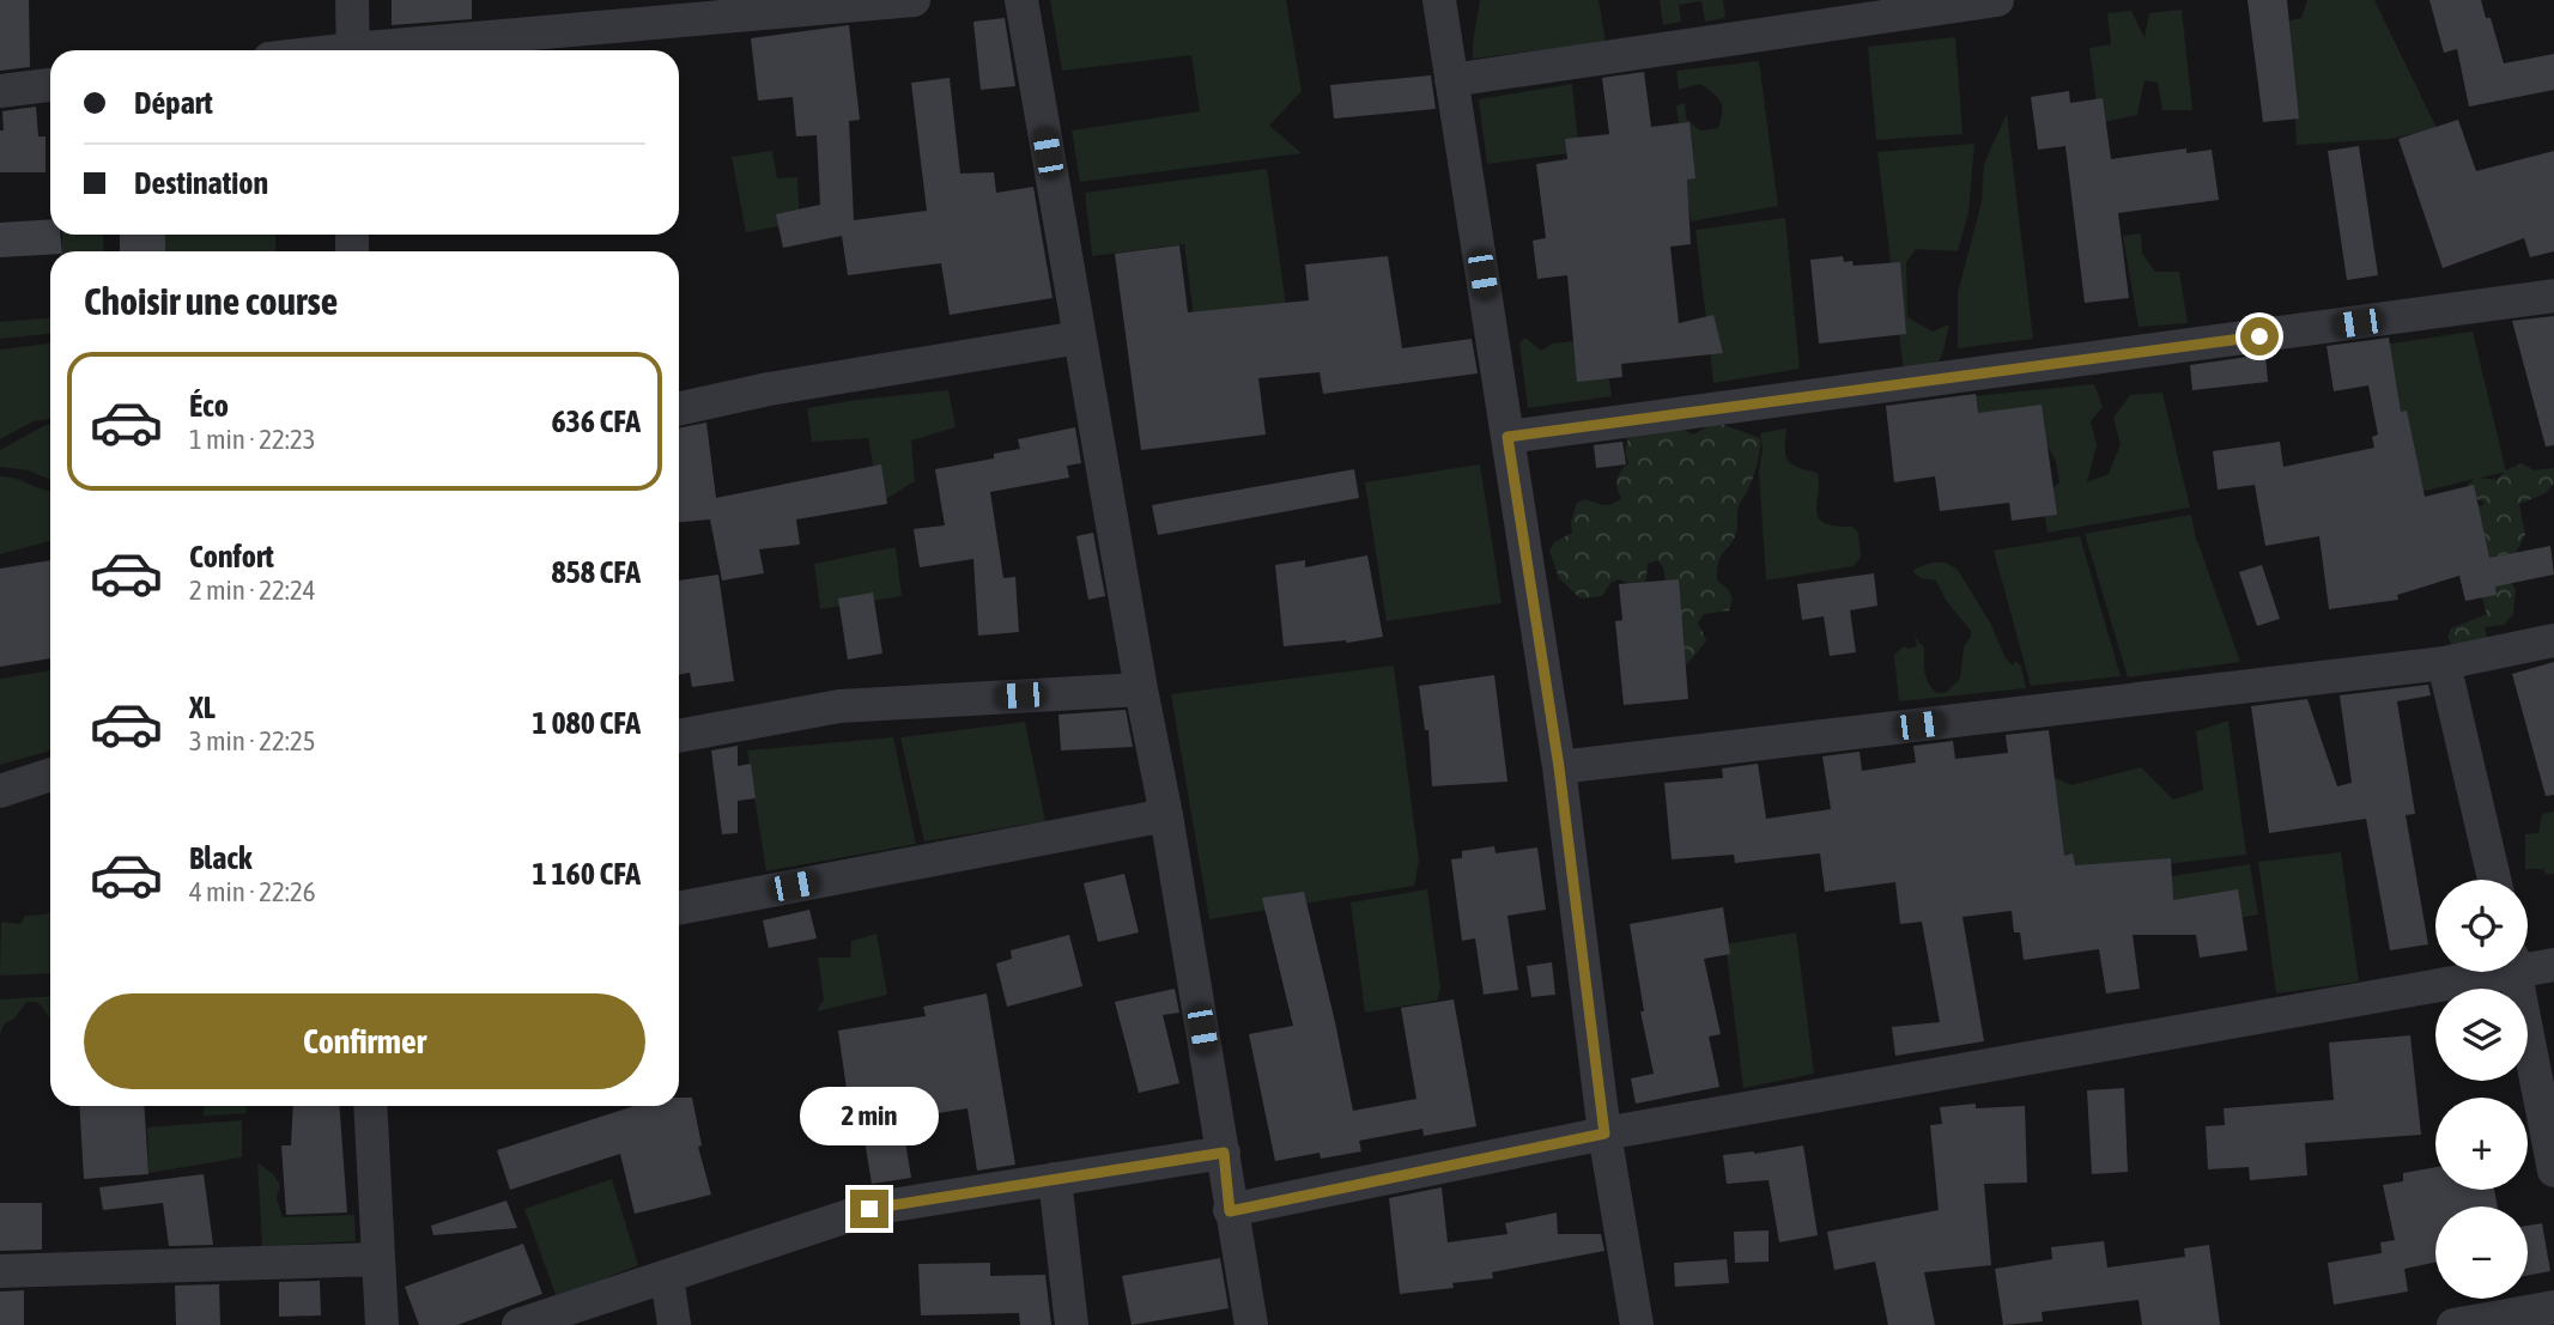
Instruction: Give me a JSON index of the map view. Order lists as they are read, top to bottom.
{
  "page": {
    "banner": ["Départ", "Destination"],
    "heading": "Choisir une course",
    "list": [
      {
        "name": "Éco",
        "note": "1 min · 22:23",
        "value": "636 CFA"
      },
      {
        "name": "Confort",
        "note": "2 min · 22:24",
        "value": "858 CFA"
      },
      {
        "name": "XL",
        "note": "3 min · 22:25",
        "value": "1 080 CFA"
      },
      {
        "name": "Black",
        "note": "4 min · 22:26",
        "value": "1 160 CFA"
      }
    ],
    "map_buttons": ["+", "−"],
    "buttons": "Confirmer",
    "bubble": "2 min"
  }
}
